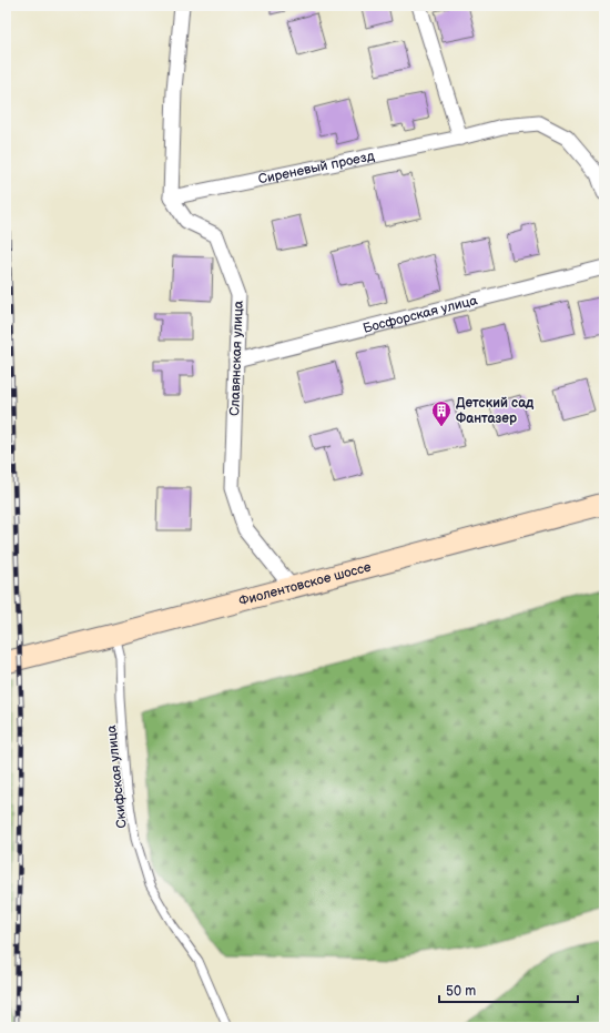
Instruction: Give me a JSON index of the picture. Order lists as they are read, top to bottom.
{
  "streets": {
    "main road": ["Фиолентовское шоссе"],
    "street": ["Сиреневый проезд", "Босфорская улица", "Славянская улица"],
    "lane": ["Скифская улица"]
  },
  "crossings": [
    ["Сиреневый проезд", "Славянская улица"],
    ["Босфорская улица", "Славянская улица"],
    ["Славянская улица", "Фиолентовское шоссе"],
    ["Фиолентовское шоссе", "Скифская улица"]
  ],
  "places": {
    "building": ["Детский сад Фантазер"]
  },
  "scale_bar": "50 m"
}
